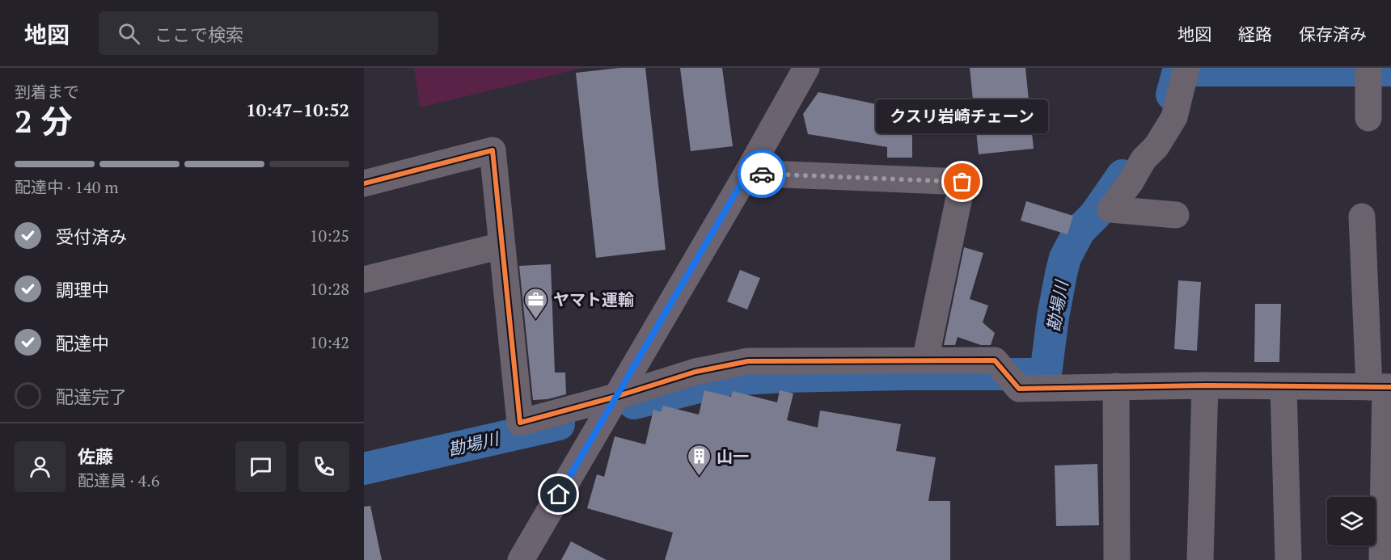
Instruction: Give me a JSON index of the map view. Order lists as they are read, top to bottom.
{
  "water": ["勘場川"],
  "places": {
    "other": ["クスリ岩崎チェーン"],
    "office": ["ヤマト運輸"],
    "building": ["山一"]
  },
  "page": {
    "header": "地図",
    "search": "ここで検索",
    "nav": ["地図", "経路", "保存済み"],
    "heading": ["2 分", "到着まで", "10:47–10:52"],
    "panel": ["佐藤", "配達員 · 4.6"],
    "bubble": "クスリ岩崎チェーン",
    "bar": "配達中 · 140 m",
    "list": [
      ["受付済み", "10:25"],
      ["調理中", "10:28"],
      ["配達中", "10:42"],
      "配達完了"
    ]
  }
}
